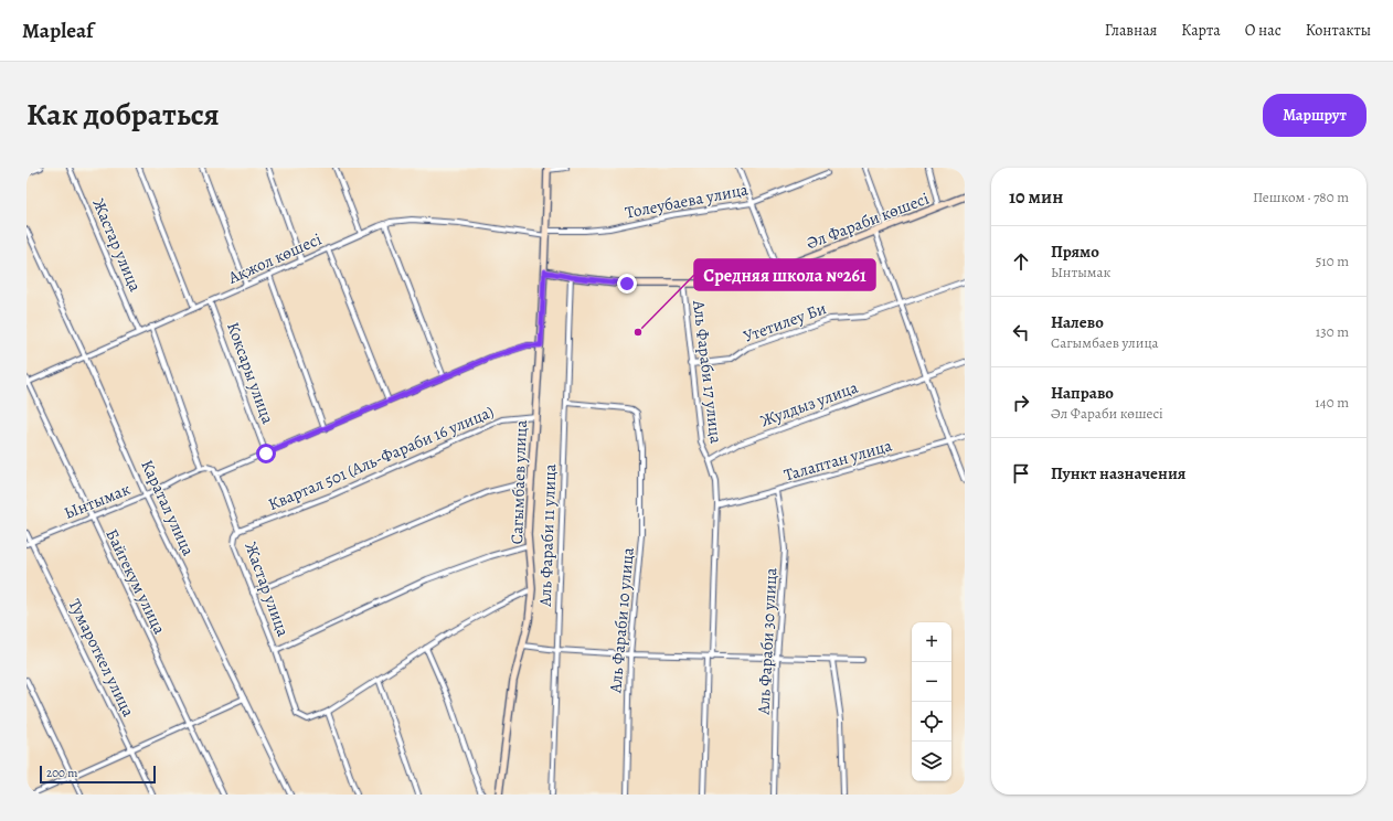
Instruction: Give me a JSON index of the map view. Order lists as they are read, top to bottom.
{
  "streets": {
    "street": [
      "Толеубаева улица",
      "Әл Фараби көшесі",
      "Жастар улица",
      "Ақжол көшесі",
      "Утетилеу Би",
      "Аль Фараби 17 улица",
      "Коксары улица",
      "Жулдыз улица",
      "Квартал 501 (Аль-Фараби 16 улица)",
      "Талаптан улица",
      "Сагымбаев улица",
      "Ынтымак",
      "Каратал улица",
      "Аль Фараби 11 улица",
      "Байгекум улица",
      "Аль Фараби 10 улица",
      "Аль Фараби 30 улица",
      "Тумароткел улица"
    ]
  },
  "crossings": [
    ["Толеубаева улица", "Ақжол көшесі"],
    ["Толеубаева улица", "Сагымбаев улица"],
    ["Әл Фараби көшесі", "Аль Фараби 17 улица"],
    ["Әл Фараби көшесі", "Сагымбаев улица"],
    ["Әл Фараби көшесі", "Аль Фараби 11 улица"],
    ["Жастар улица", "Ақжол көшесі"],
    ["Жастар улица", "Квартал 501 (Аль-Фараби 16 улица)"],
    ["Ақжол көшесі", "Коксары улица"],
    ["Ақжол көшесі", "Сагымбаев улица"],
    ["Ақжол көшесі", "Каратал улица"],
    ["Ақжол көшесі", "Байгекум улица"],
    ["Утетилеу Би", "Аль Фараби 17 улица"],
    ["Аль Фараби 17 улица", "Жулдыз улица"],
    ["Квартал 501 (Аль-Фараби 16 улица)", "Сагымбаев улица"],
    ["Талаптан улица", "Аль Фараби 30 улица"],
    ["Ынтымак", "Каратал улица"],
    ["Ынтымак", "Байгекум улица"],
    ["Ынтымак", "Тумароткел улица"],
    ["Аль Фараби 11 улица", "Аль Фараби 10 улица"]
  ],
  "places": ["Средняя школа №261"],
  "scale_bar": "200 m",
  "page": {
    "header": "Mapleaf",
    "nav": [
      "Главная",
      "Карта",
      "О нас",
      "Контакты"
    ],
    "title": "Как добраться",
    "buttons": "Маршрут",
    "heading": ["10 мин", "Пешком · 780 m"],
    "list": [
      ["Прямо", "Ынтымак", "510 m"],
      ["Налево", "Сагымбаев улица", "130 m"],
      ["Направо", "Әл Фараби көшесі", "140 m"],
      "Пункт назначения"
    ],
    "map_buttons": ["+", "−"],
    "scale": "200 m"
  }
}
